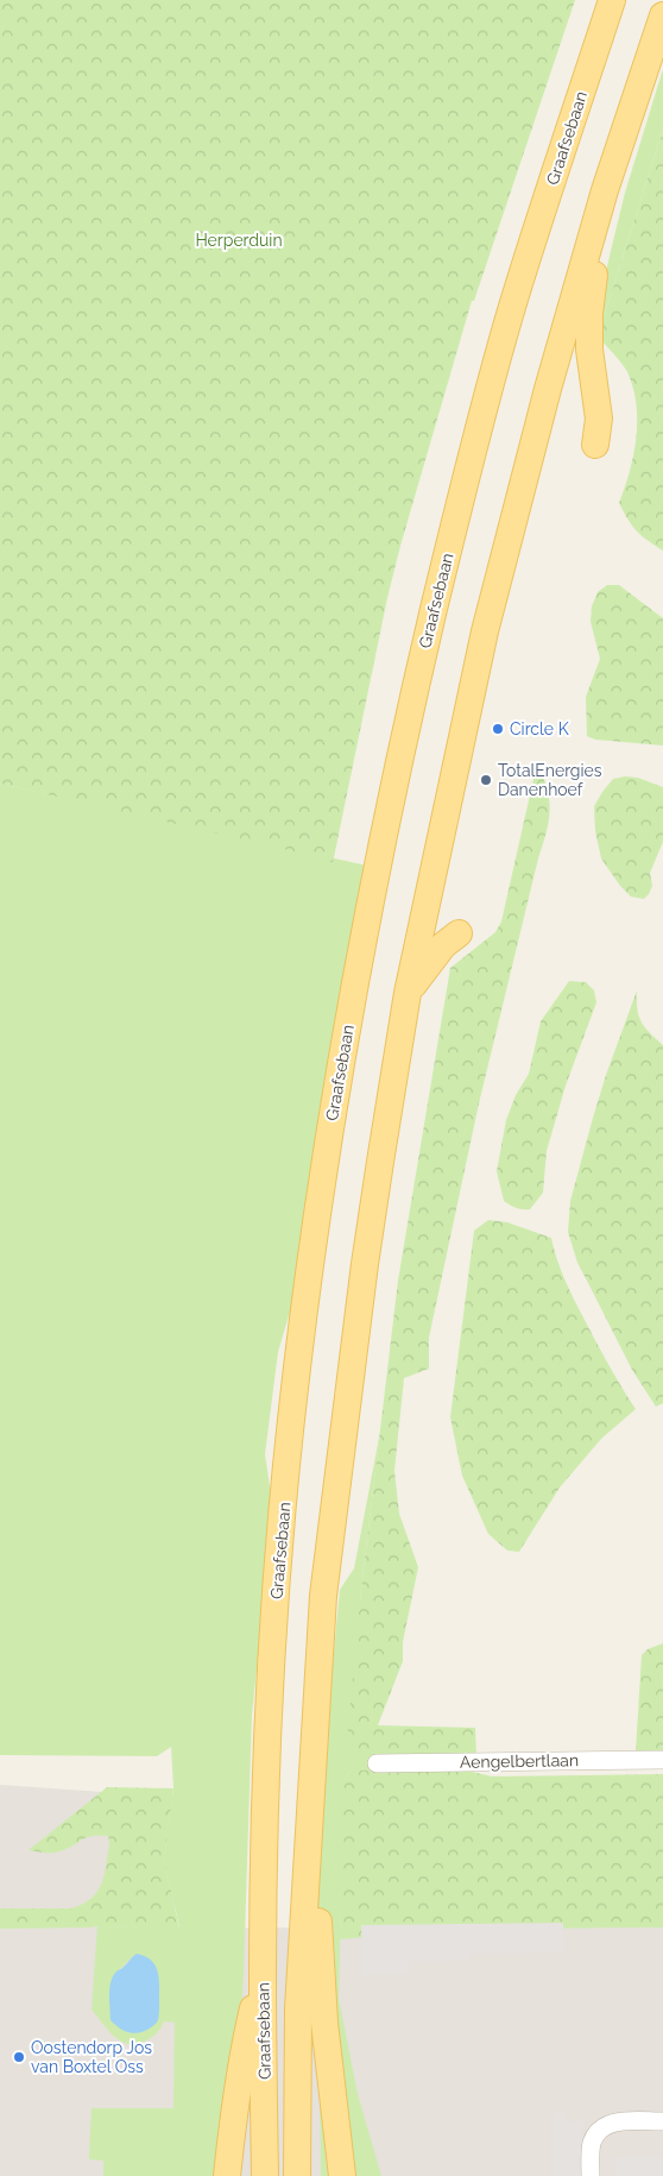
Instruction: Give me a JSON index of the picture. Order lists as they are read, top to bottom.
{
  "streets": {
    "main road": ["Graafsebaan"],
    "street": ["Aengelbertlaan"]
  },
  "parks": ["Herperduin"],
  "places": ["Circle K", "TotalEnergies Danenhoef", "Oostendorp Jos van Boxtel Oss"]
}
